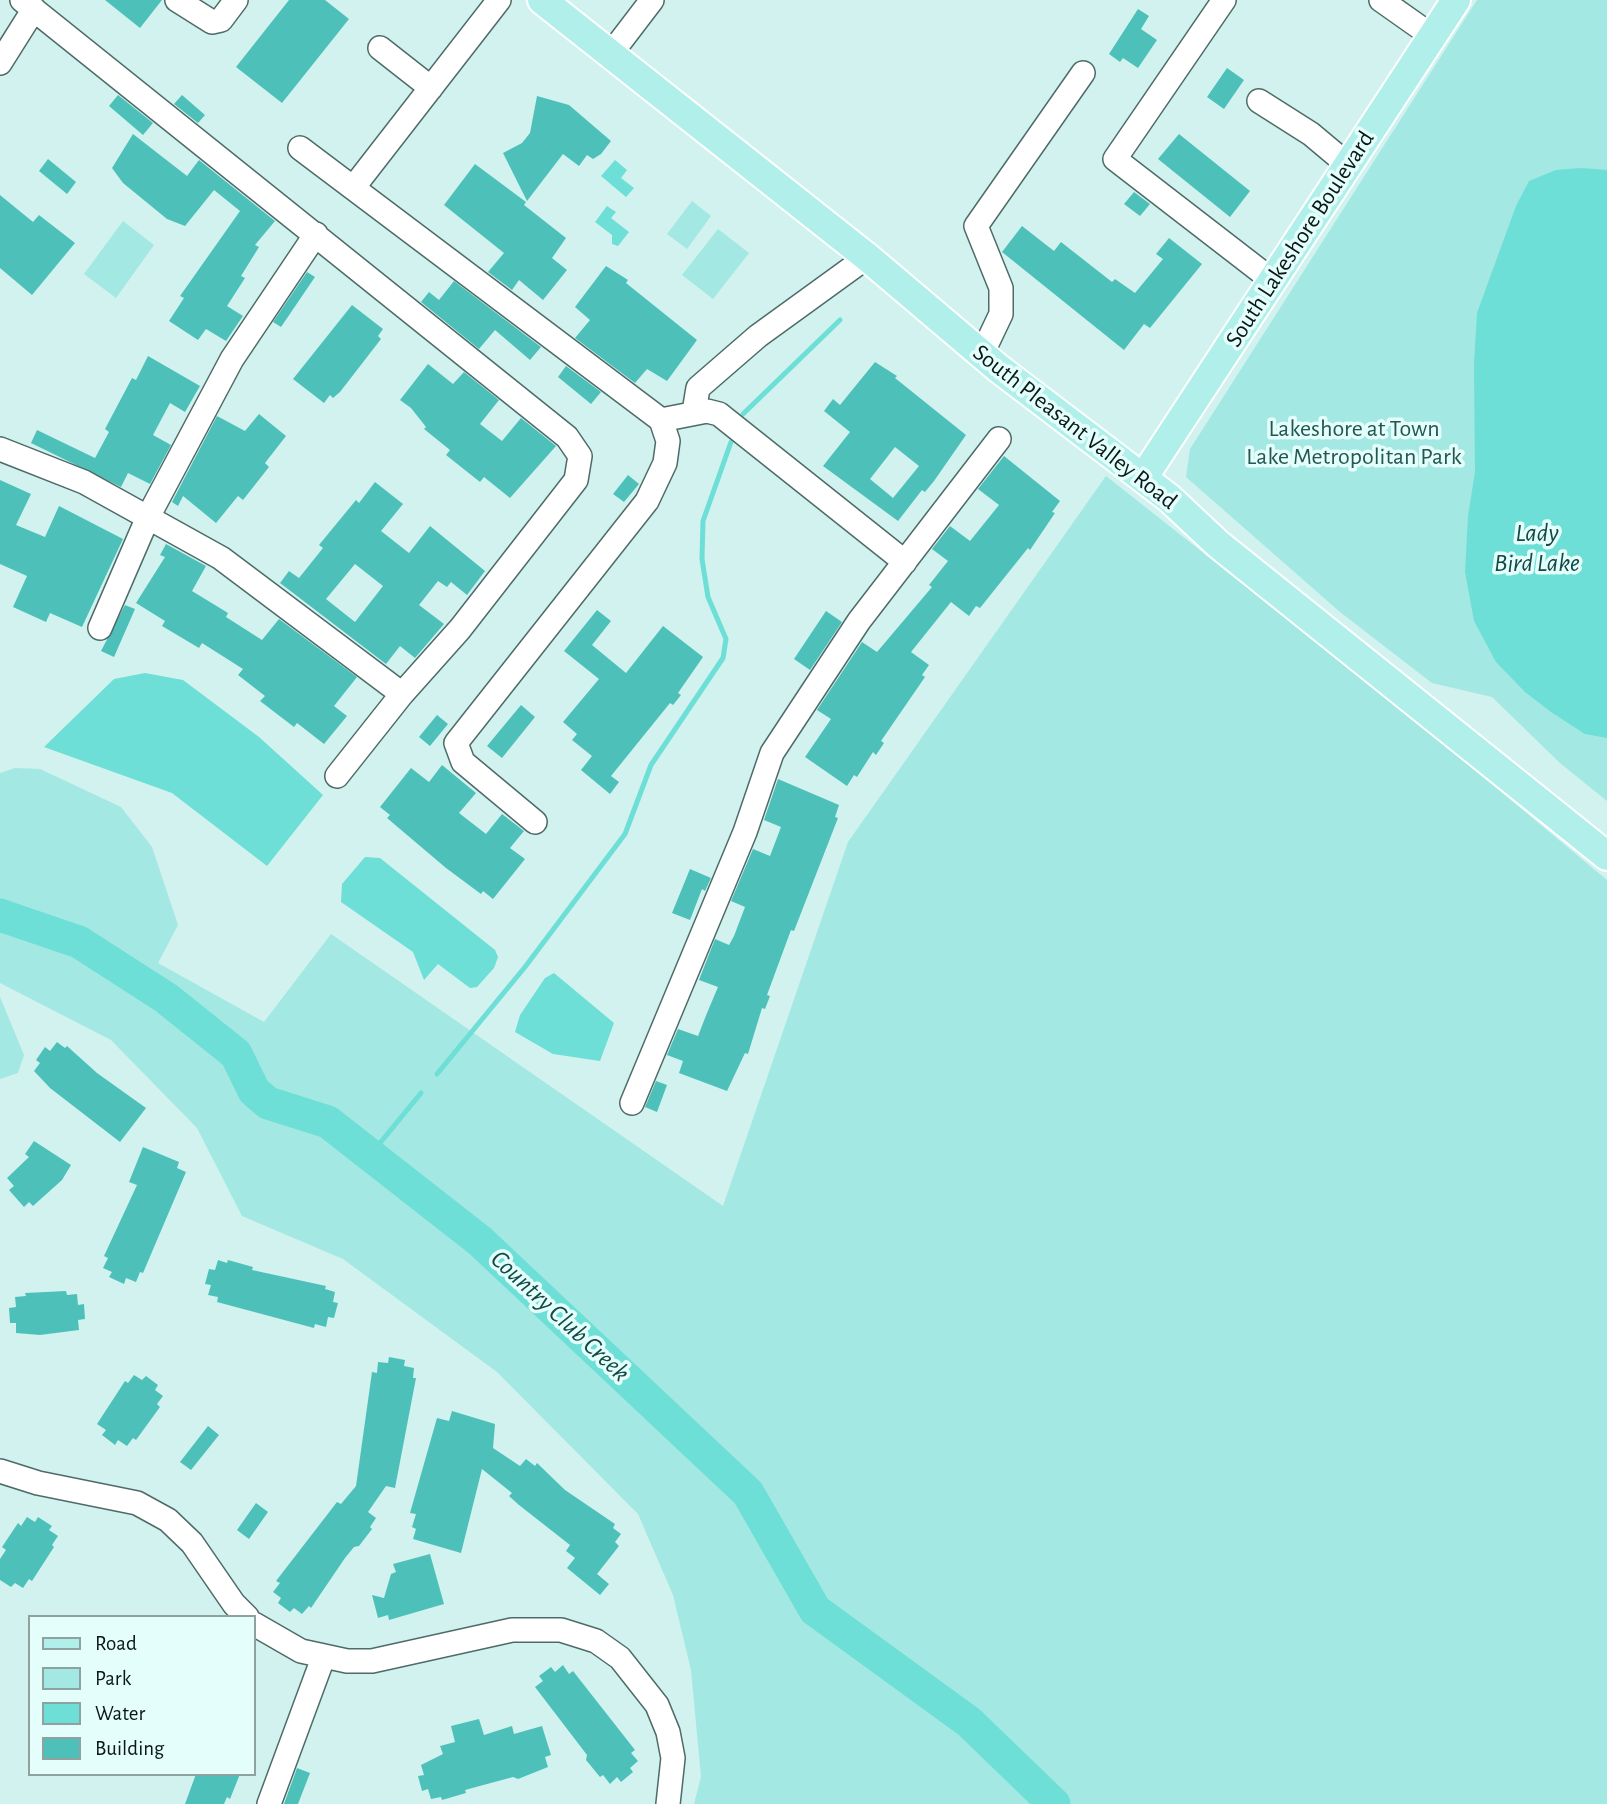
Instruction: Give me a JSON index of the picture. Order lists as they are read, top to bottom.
{
  "streets": {
    "main road": ["South Lakeshore Boulevard", "South Pleasant Valley Road"]
  },
  "crossings": [
    ["South Lakeshore Boulevard", "South Pleasant Valley Road"]
  ],
  "water": ["Lady Bird Lake", "Country Club Creek"],
  "parks": ["Lakeshore at Town Lake Metropolitan Park"],
  "legend": [
    "Road",
    "Park",
    "Water",
    "Building"
  ]
}
